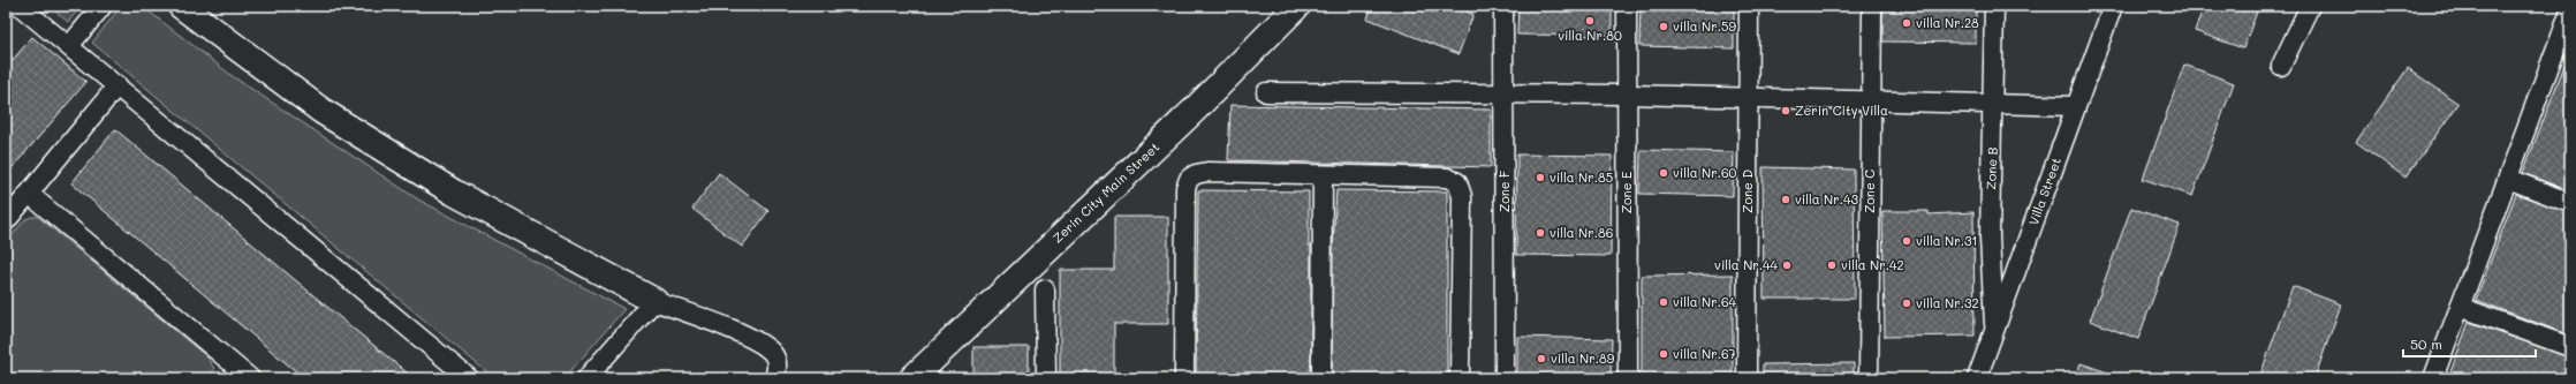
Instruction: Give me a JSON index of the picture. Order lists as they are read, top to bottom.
{
  "streets": {
    "street": [
      "Zone B",
      "Zone F",
      "Zone D",
      "Zone C",
      "Villa Street",
      "Zerin City Main Street",
      "Zone E"
    ]
  },
  "crossings": [
    ["Zone B", "Villa Street"]
  ],
  "places": [
    "villa Nr.80",
    "villa Nr.28",
    "villa Nr.59",
    "Zerin City Villa",
    "villa Nr.60",
    "villa Nr.85",
    "villa Nr.43",
    "villa Nr.86",
    "villa Nr.31",
    "villa Nr.44",
    "villa Nr.42",
    "villa Nr.64",
    "villa Nr.32",
    "villa Nr.67",
    "villa Nr.89"
  ],
  "scale_bar": "50 m"
}
